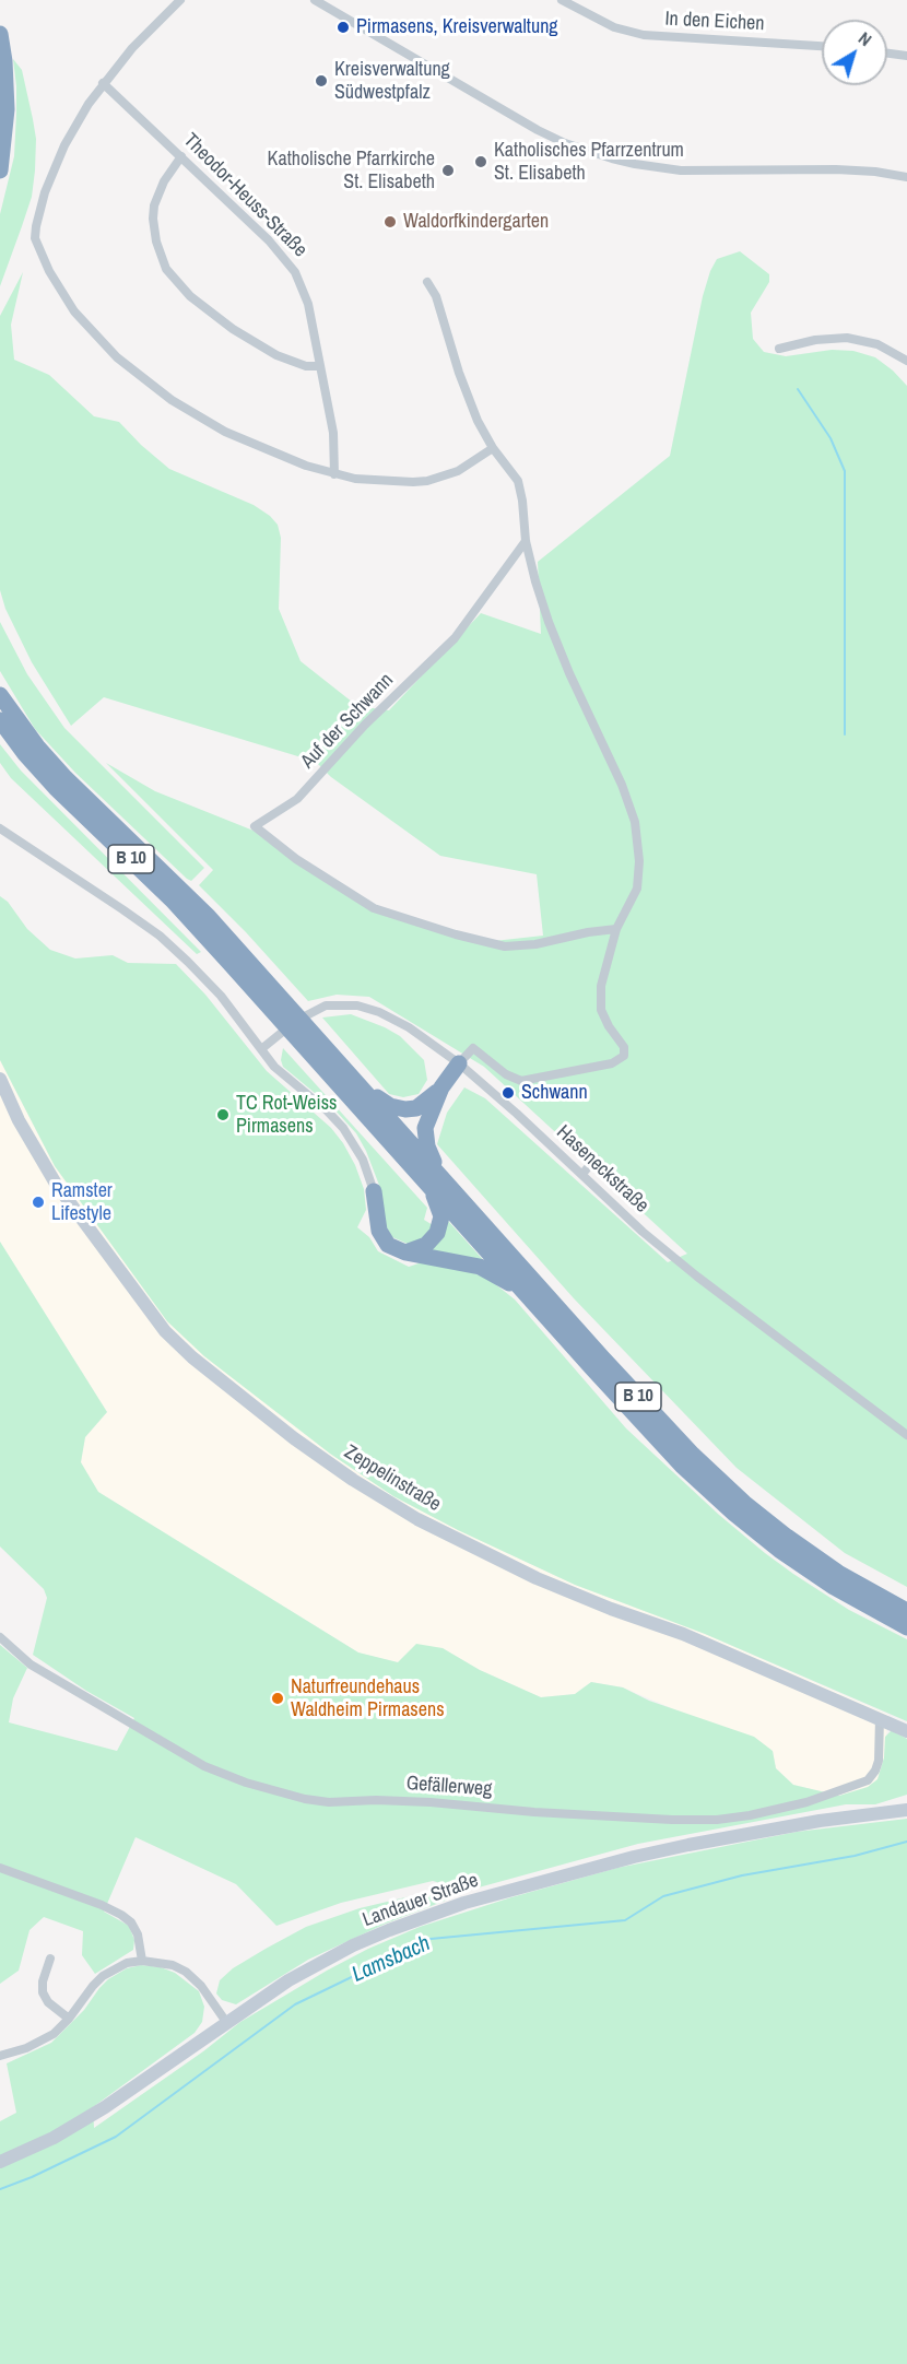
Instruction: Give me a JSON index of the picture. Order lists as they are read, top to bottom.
{
  "streets": {
    "highway": ["B 10"],
    "street": [
      "In den Eichen",
      "Theodor-Heuss-Straße",
      "Auf der Schwann",
      "Haseneckstraße",
      "Zeppelinstraße",
      "Gefällerweg",
      "Landauer Straße"
    ]
  },
  "crossings": [
    ["Zeppelinstraße", "Gefällerweg"]
  ],
  "water": ["Lamsbach"],
  "places": [
    "Pirmasens, Kreisverwaltung",
    "Kreisverwaltung Südwestpfalz",
    "Katholisches Pfarrzentrum St. Elisabeth",
    "Katholische Pfarrkirche St. Elisabeth",
    "Waldorfkindergarten",
    "Schwann",
    "TC Rot-Weiss Pirmasens",
    "Ramster Lifestyle",
    "Naturfreundehaus Waldheim Pirmasens"
  ],
  "north": "top right"
}
